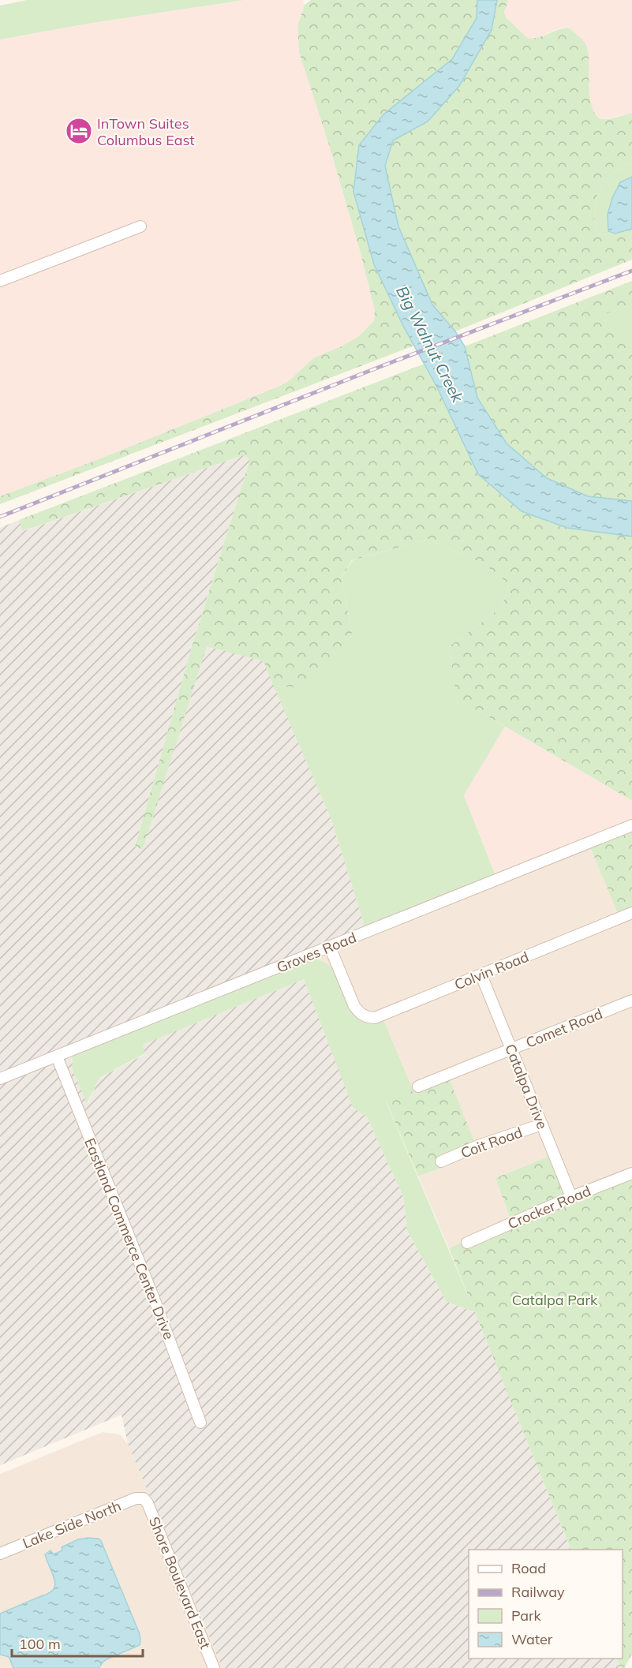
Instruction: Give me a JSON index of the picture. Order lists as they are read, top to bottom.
{
  "streets": {
    "street": [
      "Groves Road",
      "Colvin Road",
      "Comet Road",
      "Catalpa Drive",
      "Coit Road",
      "Crocker Road",
      "Eastland Commerce Center Drive",
      "Lake Side North",
      "Shore Boulevard East"
    ]
  },
  "crossings": [
    ["Groves Road", "Colvin Road"],
    ["Groves Road", "Eastland Commerce Center Drive"],
    ["Colvin Road", "Catalpa Drive"],
    ["Comet Road", "Catalpa Drive"],
    ["Catalpa Drive", "Coit Road"],
    ["Catalpa Drive", "Crocker Road"],
    ["Lake Side North", "Shore Boulevard East"]
  ],
  "water": ["Big Walnut Creek"],
  "parks": ["Catalpa Park"],
  "places": {
    "hotel": ["InTown Suites Columbus East"]
  },
  "legend": [
    "Road",
    "Railway",
    "Park",
    "Water"
  ],
  "scale_bar": "100 m"
}
